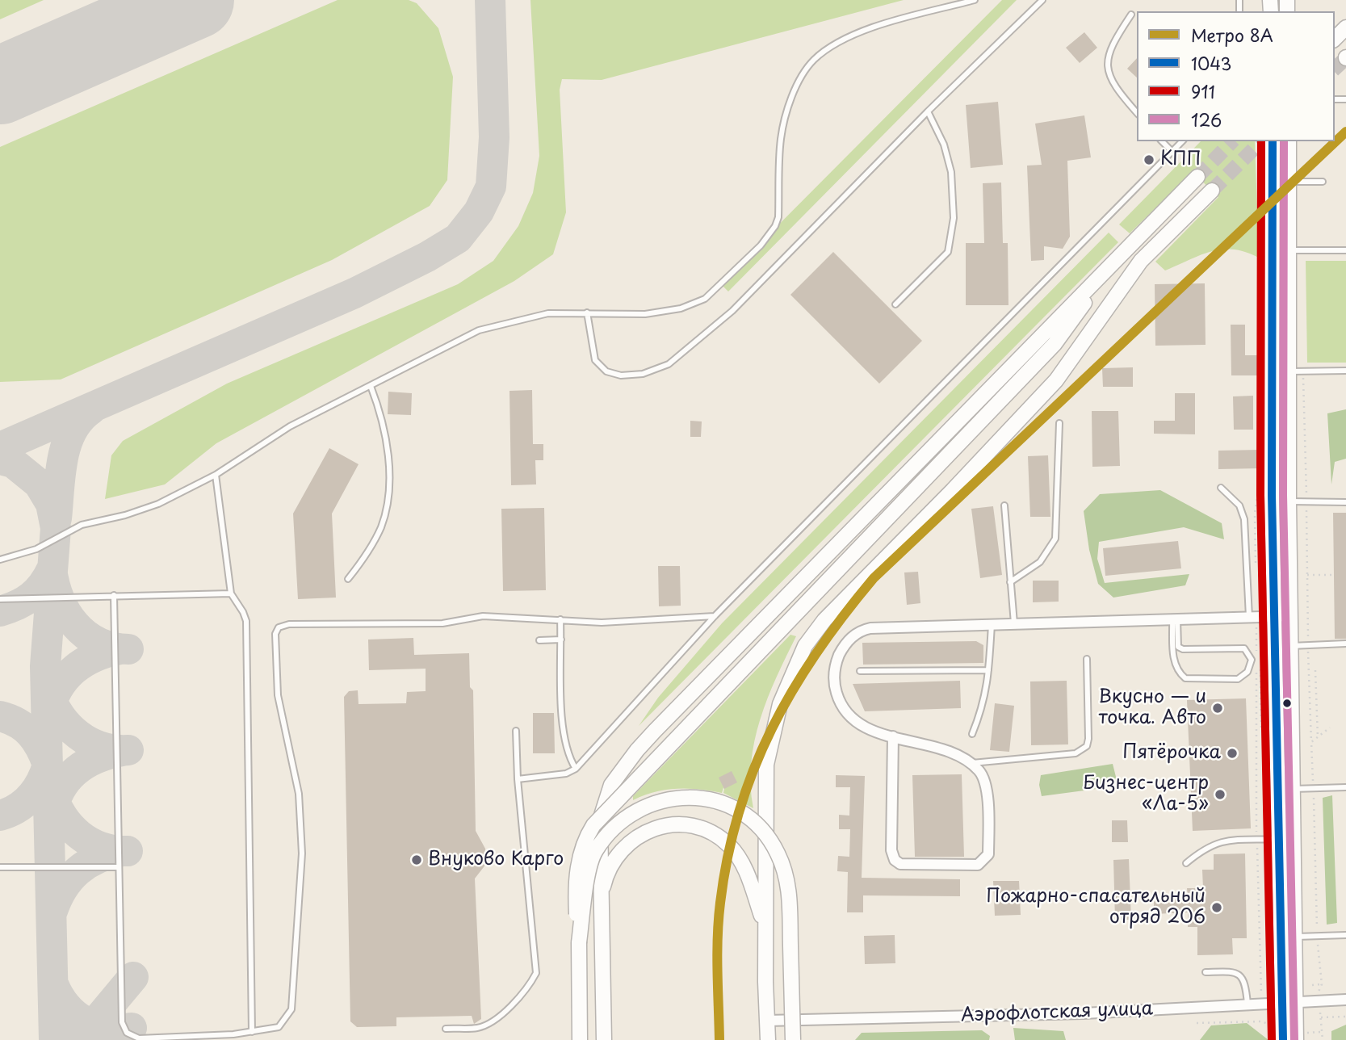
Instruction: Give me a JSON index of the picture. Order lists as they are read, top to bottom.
{
  "streets": {
    "street": ["Аэрофлотская улица"]
  },
  "places": [
    "КПП",
    "Вкусно — и точка. Авто",
    "Пятёрочка",
    "Бизнес-центр «Ла-5»",
    "Внуково Карго",
    "Пожарно-спасательный отряд 206"
  ],
  "lines": [
    "metro line 8А",
    "transit line 1043",
    "transit line 911",
    "transit line 126"
  ],
  "legend": [
    "Метро 8А",
    "1043",
    "911",
    "126"
  ]
}
